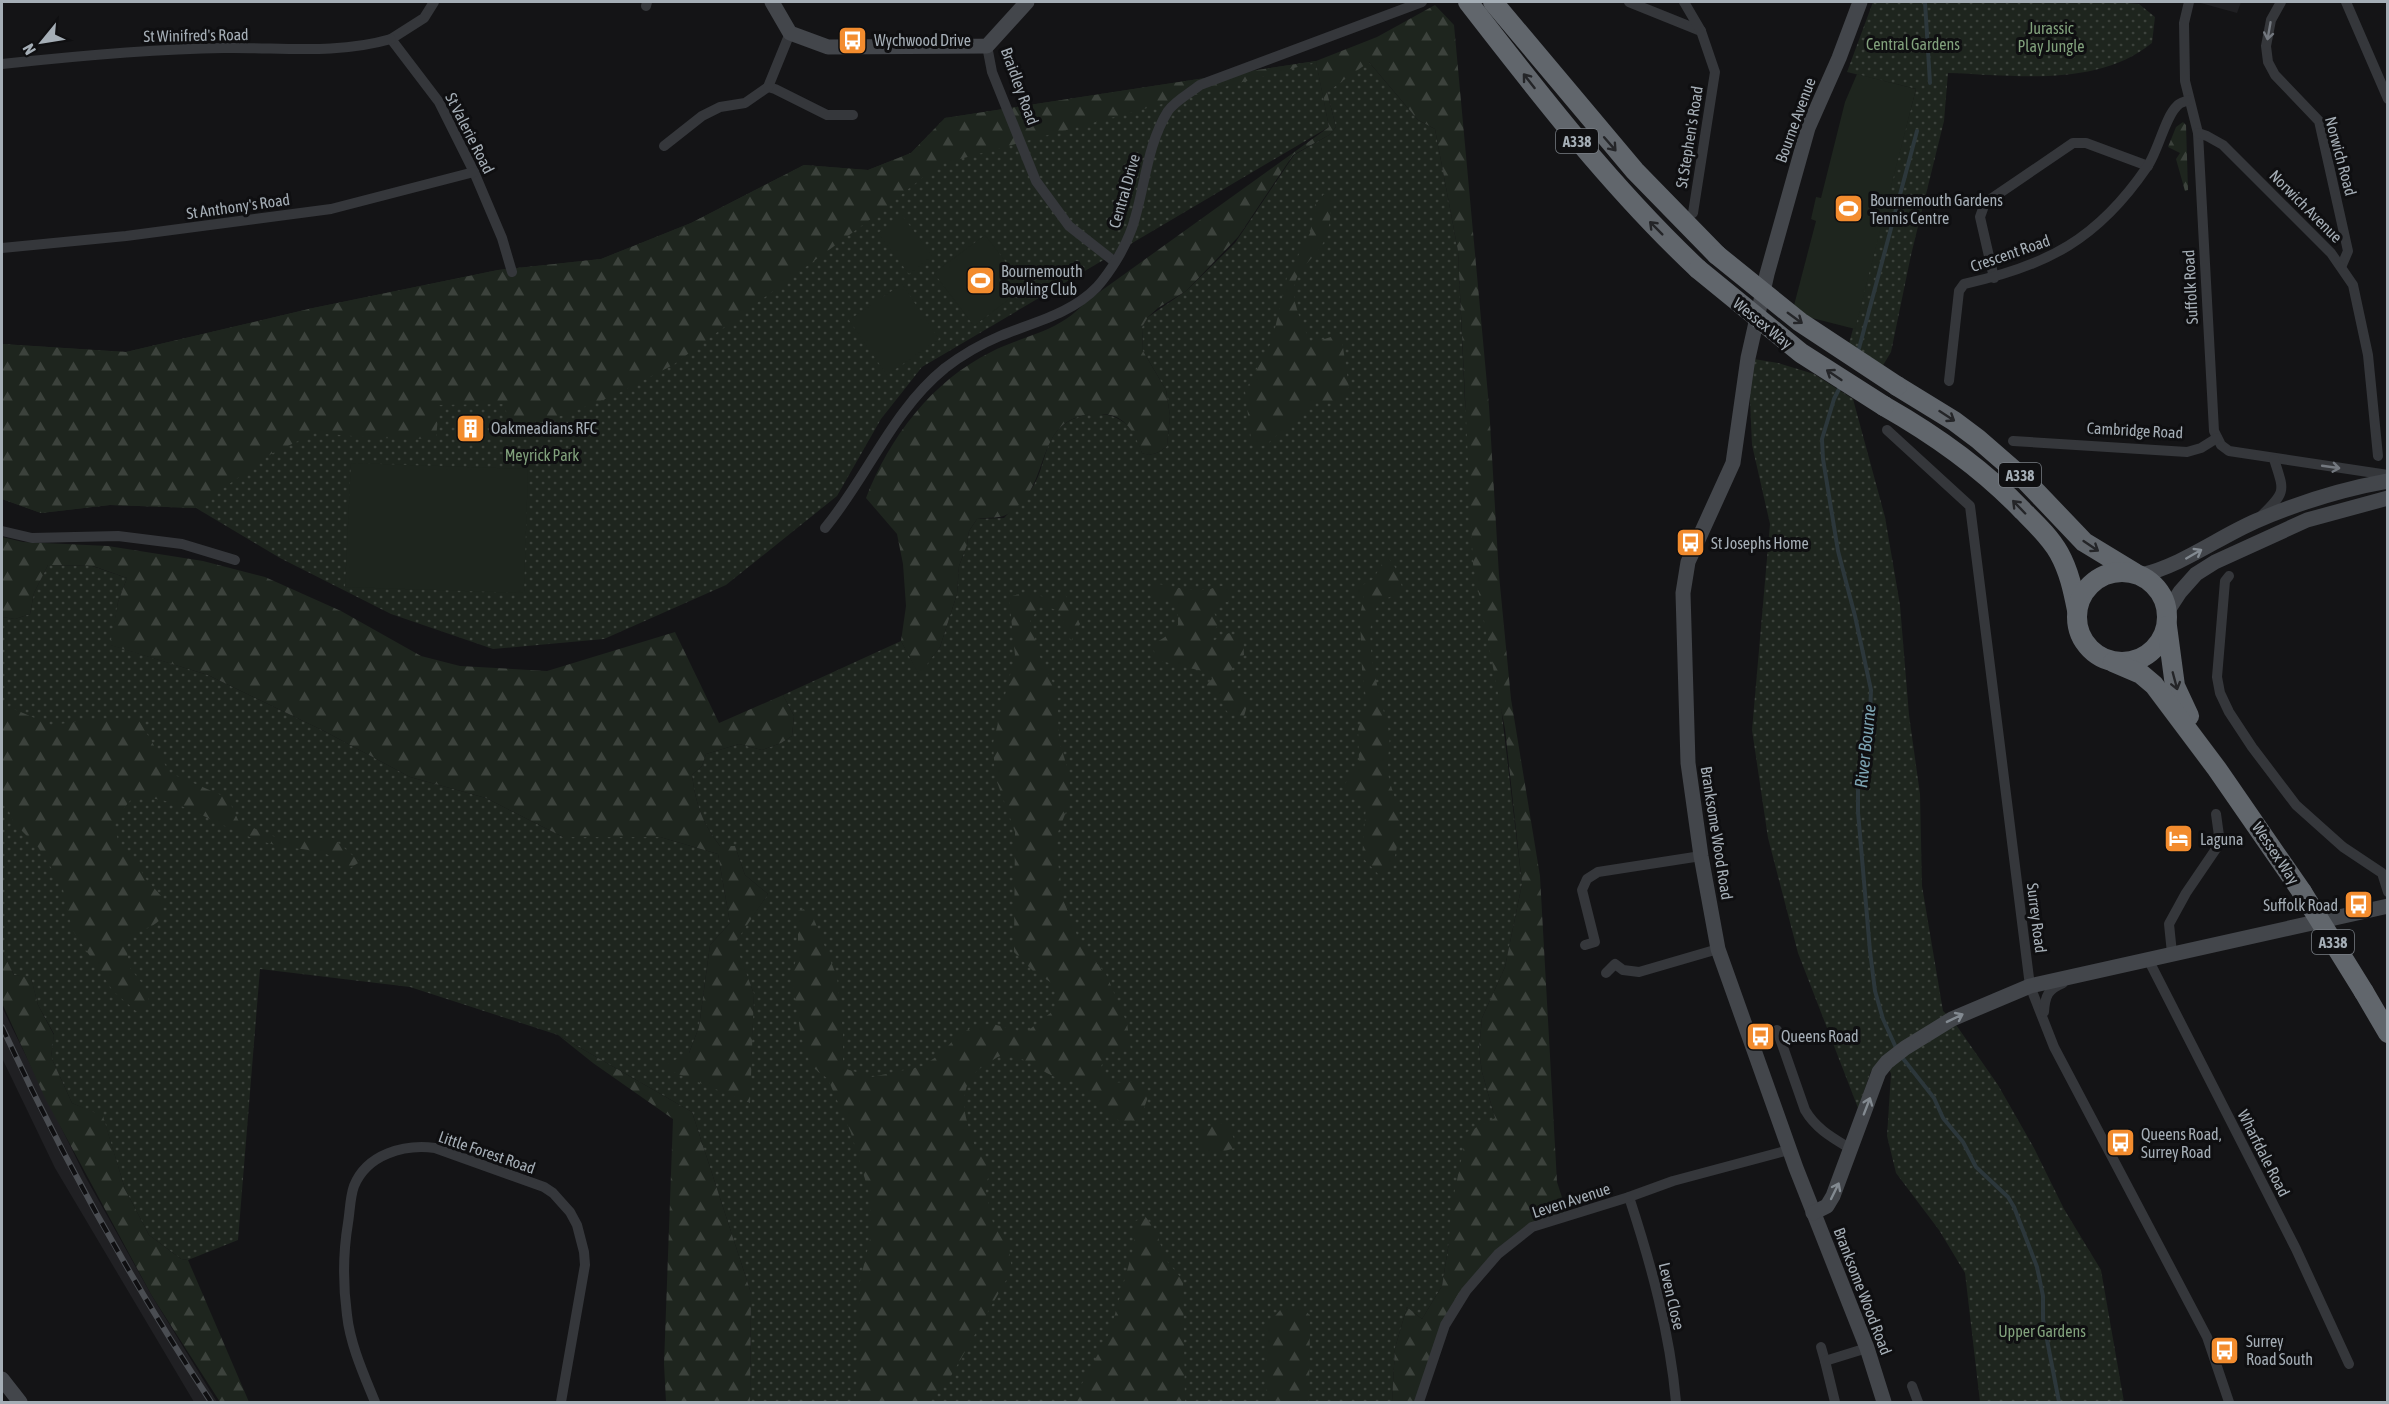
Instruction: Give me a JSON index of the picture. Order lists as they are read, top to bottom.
{
  "streets": {
    "highway": ["A338", "Wessex Way"],
    "street": [
      "St Winifred's Road",
      "Braidley Road",
      "Bourne Avenue",
      "St Valerie Road",
      "St Stephen's Road",
      "Norwich Road",
      "Central Drive",
      "St Anthony's Road",
      "Norwich Avenue",
      "Crescent Road",
      "Suffolk Road",
      "Cambridge Road",
      "Branksome Wood Road",
      "Surrey Road",
      "Little Forest Road",
      "Wharfdale Road",
      "Leven Avenue",
      "Leven Close"
    ]
  },
  "crossings": [
    ["St Winifred's Road", "St Valerie Road"],
    ["Braidley Road", "Central Drive"],
    ["Bourne Avenue", "Branksome Wood Road"],
    ["St Valerie Road", "St Anthony's Road"],
    ["Norwich Road", "Norwich Avenue"],
    ["Norwich Avenue", "Suffolk Road"],
    ["Suffolk Road", "Cambridge Road"],
    ["Branksome Wood Road", "Leven Avenue"],
    ["Leven Avenue", "Leven Close"]
  ],
  "water": ["River Bourne"],
  "parks": [
    "Jurassic Play Jungle",
    "Central Gardens",
    "Meyrick Park",
    "Upper Gardens"
  ],
  "places": {
    "bus stop": [
      "Wychwood Drive",
      "St Josephs Home",
      "Suffolk Road",
      "Queens Road",
      "Queens Road, Surrey Road",
      "Surrey Road South"
    ],
    "sports": ["Bournemouth Gardens Tennis Centre", "Bournemouth Bowling Club"],
    "building": ["Oakmeadians RFC"],
    "hotel": ["Laguna"]
  },
  "north": "bottom left"
}
